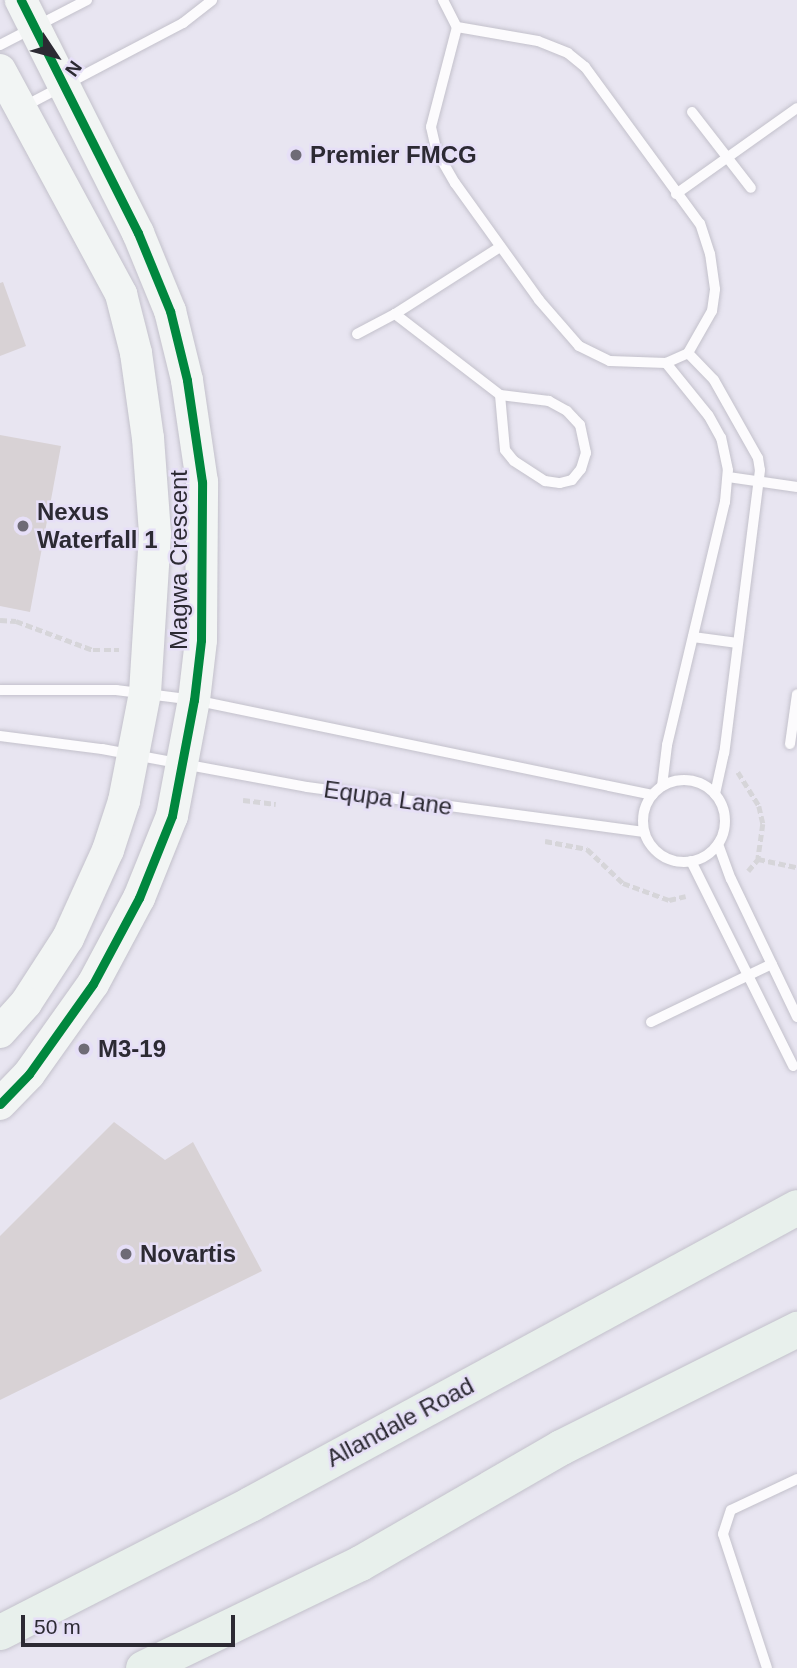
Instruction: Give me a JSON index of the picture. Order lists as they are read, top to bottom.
{
  "streets": {
    "main road": ["Allandale Road"],
    "street": ["Magwa Crescent"],
    "lane": ["Equpa Lane"]
  },
  "crossings": [
    ["Magwa Crescent", "Equpa Lane"]
  ],
  "places": [
    "Premier FMCG",
    "Nexus Waterfall 1",
    "M3-19",
    "Novartis"
  ],
  "scale_bar": "50 m",
  "north": "bottom right"
}
